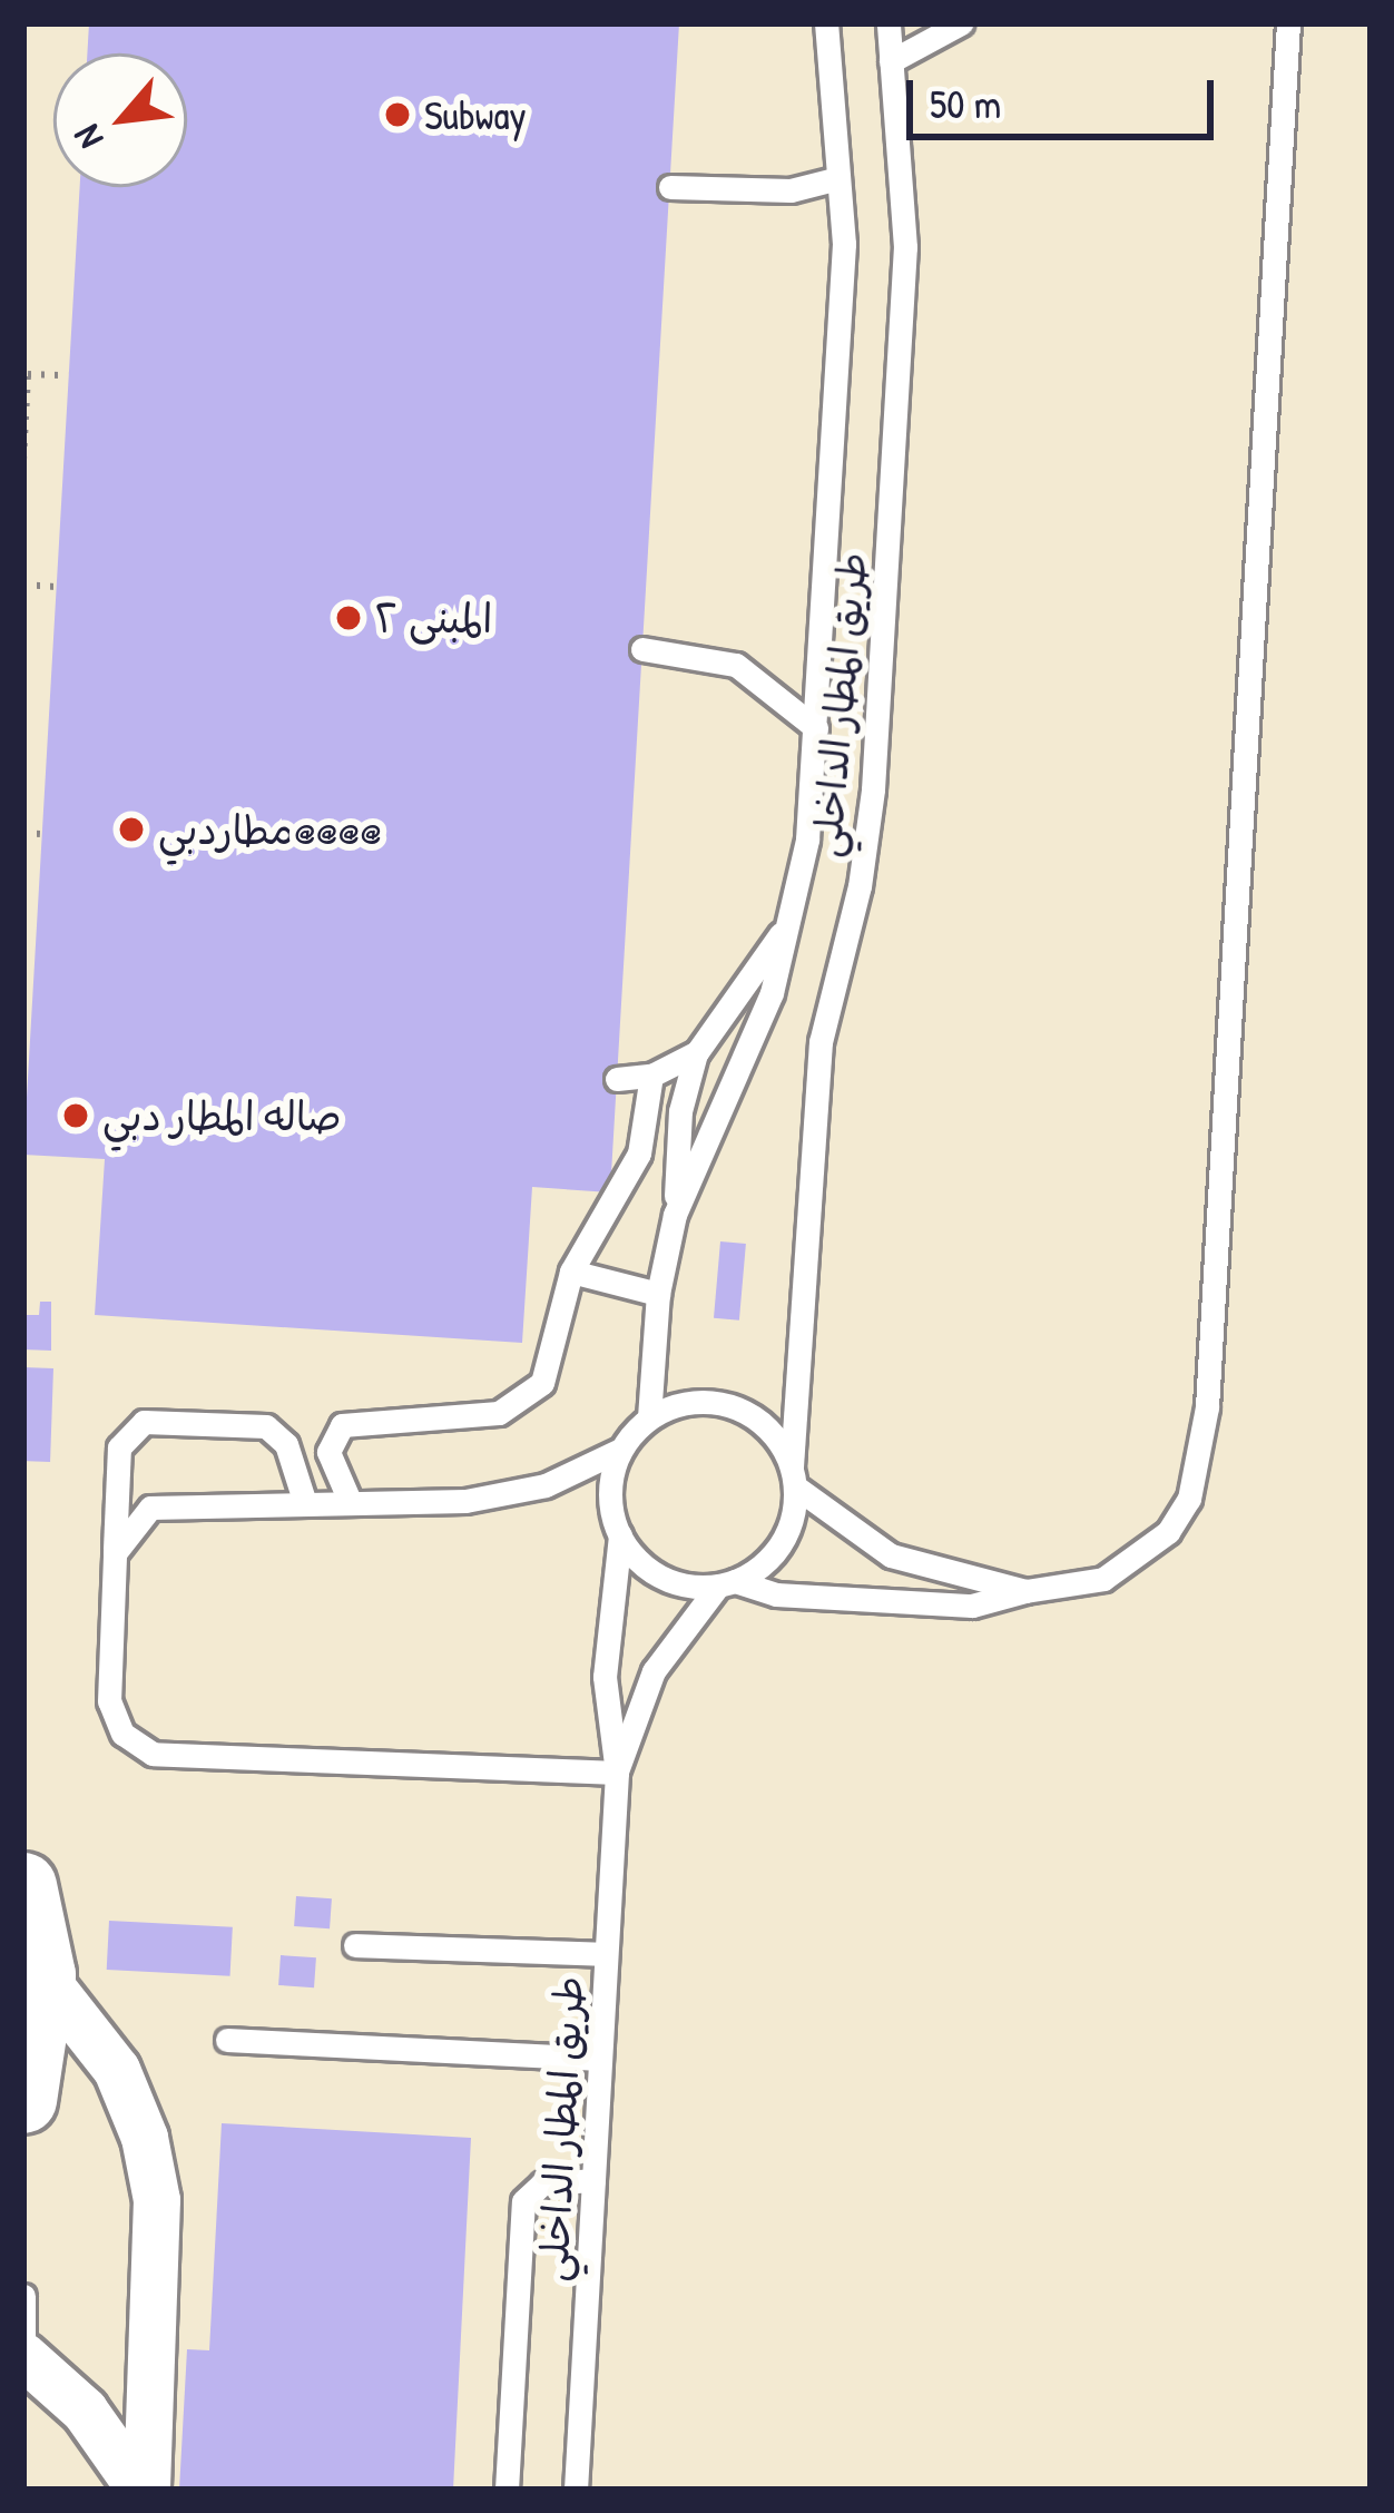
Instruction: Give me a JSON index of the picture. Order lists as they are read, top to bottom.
{
  "streets": {
    "lane": ["طريق المطار الداخلي"]
  },
  "places": [
    "Subway",
    "المبنى ٢",
    "مطاردبي@@@@",
    "صاله المطار دبي"
  ],
  "scale_bar": "50 m",
  "north": "bottom left"
}
